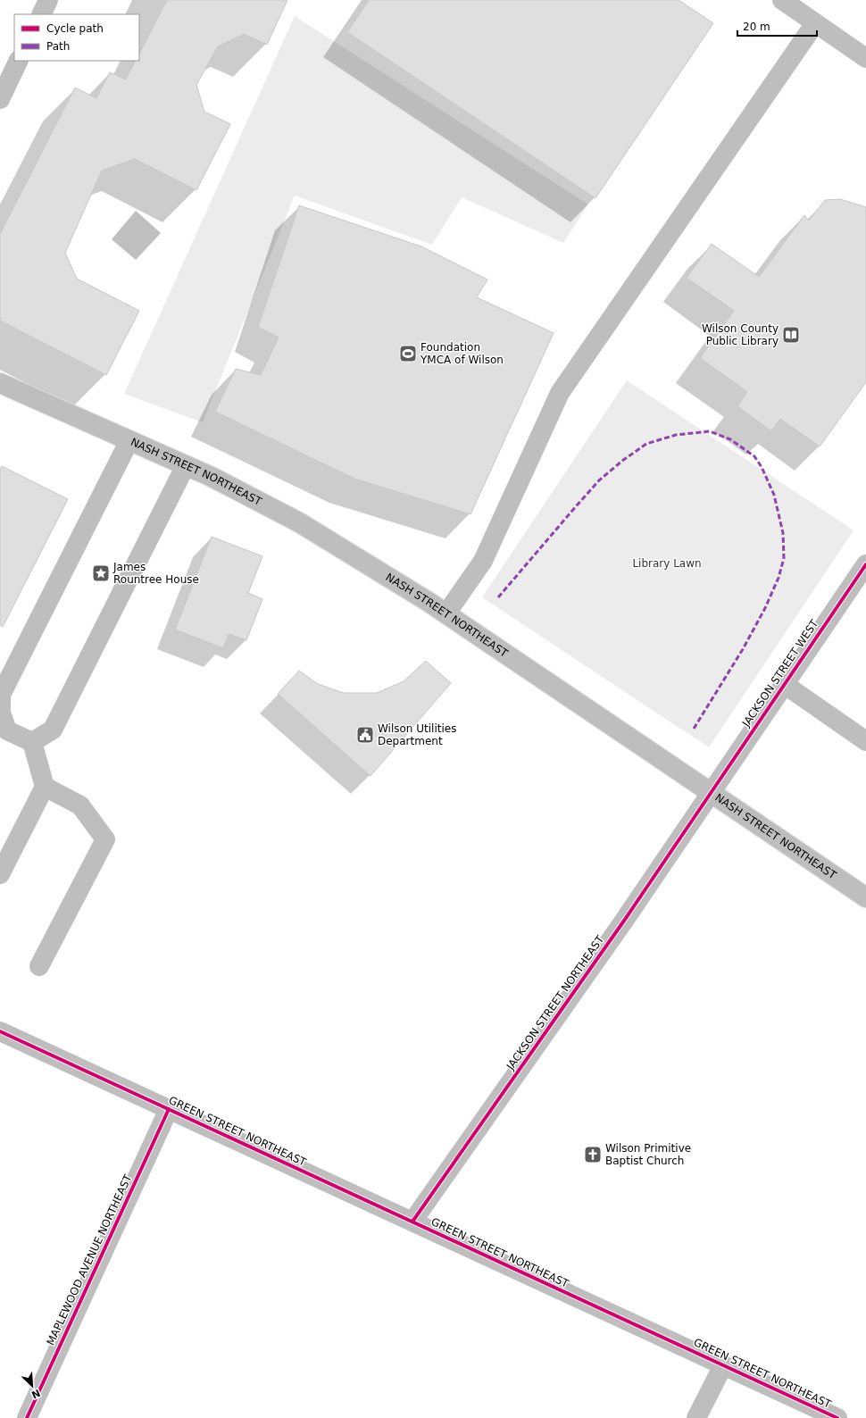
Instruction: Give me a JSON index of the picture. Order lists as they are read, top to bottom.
{
  "streets": {
    "street": [
      "NASH STREET NORTHEAST",
      "JACKSON STREET WEST",
      "JACKSON STREET NORTHEAST",
      "GREEN STREET NORTHEAST",
      "MAPLEWOOD AVENUE NORTHEAST"
    ]
  },
  "crossings": [
    ["NASH STREET NORTHEAST", "JACKSON STREET WEST"],
    ["NASH STREET NORTHEAST", "JACKSON STREET NORTHEAST"],
    ["JACKSON STREET WEST", "JACKSON STREET NORTHEAST"],
    ["JACKSON STREET NORTHEAST", "GREEN STREET NORTHEAST"],
    ["GREEN STREET NORTHEAST", "MAPLEWOOD AVENUE NORTHEAST"]
  ],
  "parks": ["Library Lawn"],
  "places": {
    "library": ["Wilson County Public Library"],
    "sports": ["Foundation YMCA of Wilson"],
    "place": ["James Rountree House"],
    "public building": ["Wilson Utilities Department"],
    "church": ["Wilson Primitive Baptist Church"]
  },
  "legend": ["Cycle path", "Path"],
  "scale_bar": "20 m",
  "north": "bottom right"
}
